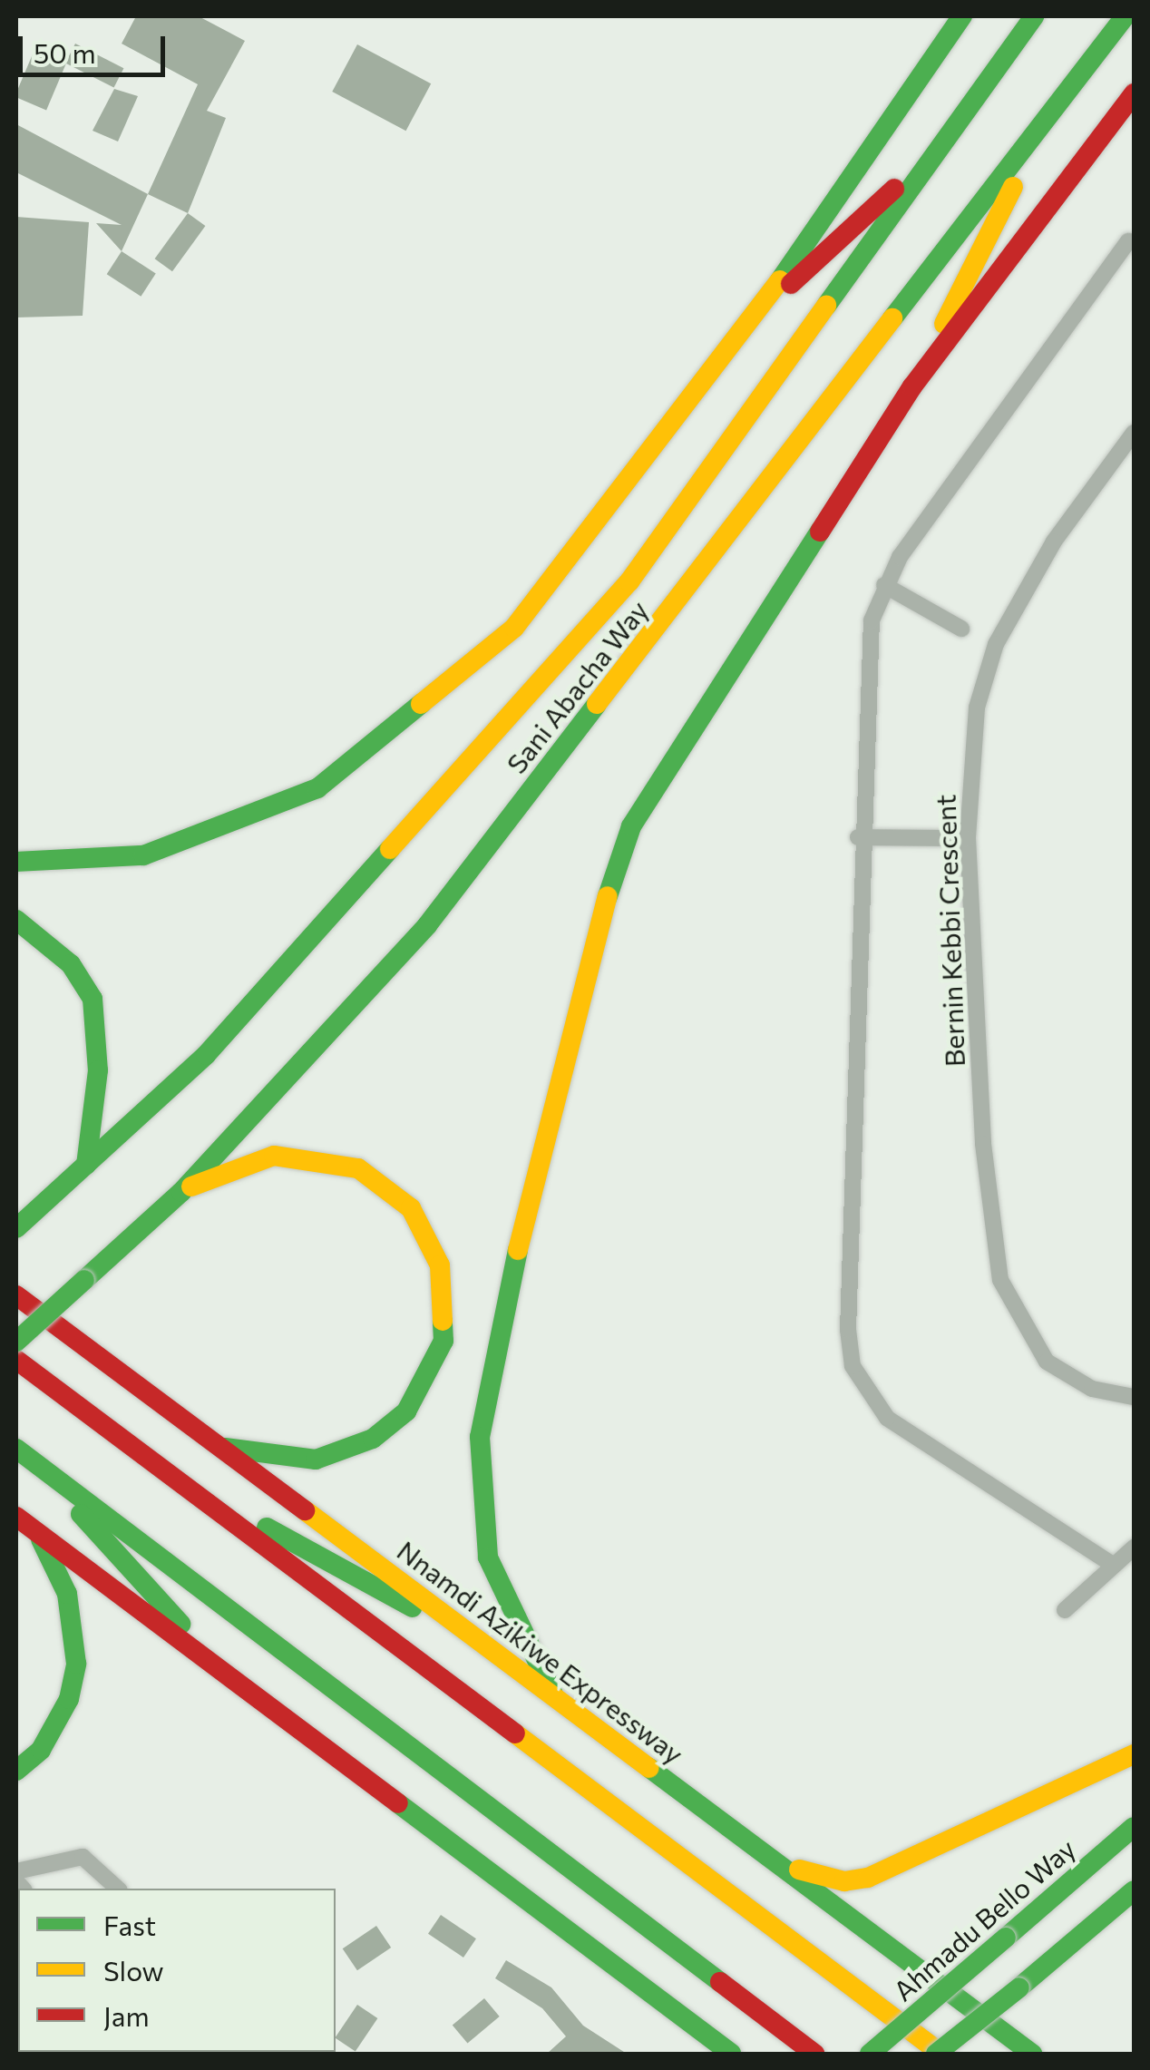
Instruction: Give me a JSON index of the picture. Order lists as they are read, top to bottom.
{
  "streets": {
    "main road": ["Sani Abacha Way", "Nnamdi Azikiwe Expressway", "Ahmadu Bello Way"],
    "street": ["Bernin Kebbi Crescent"]
  },
  "legend": ["Fast", "Slow", "Jam"],
  "scale_bar": "50 m"
}
